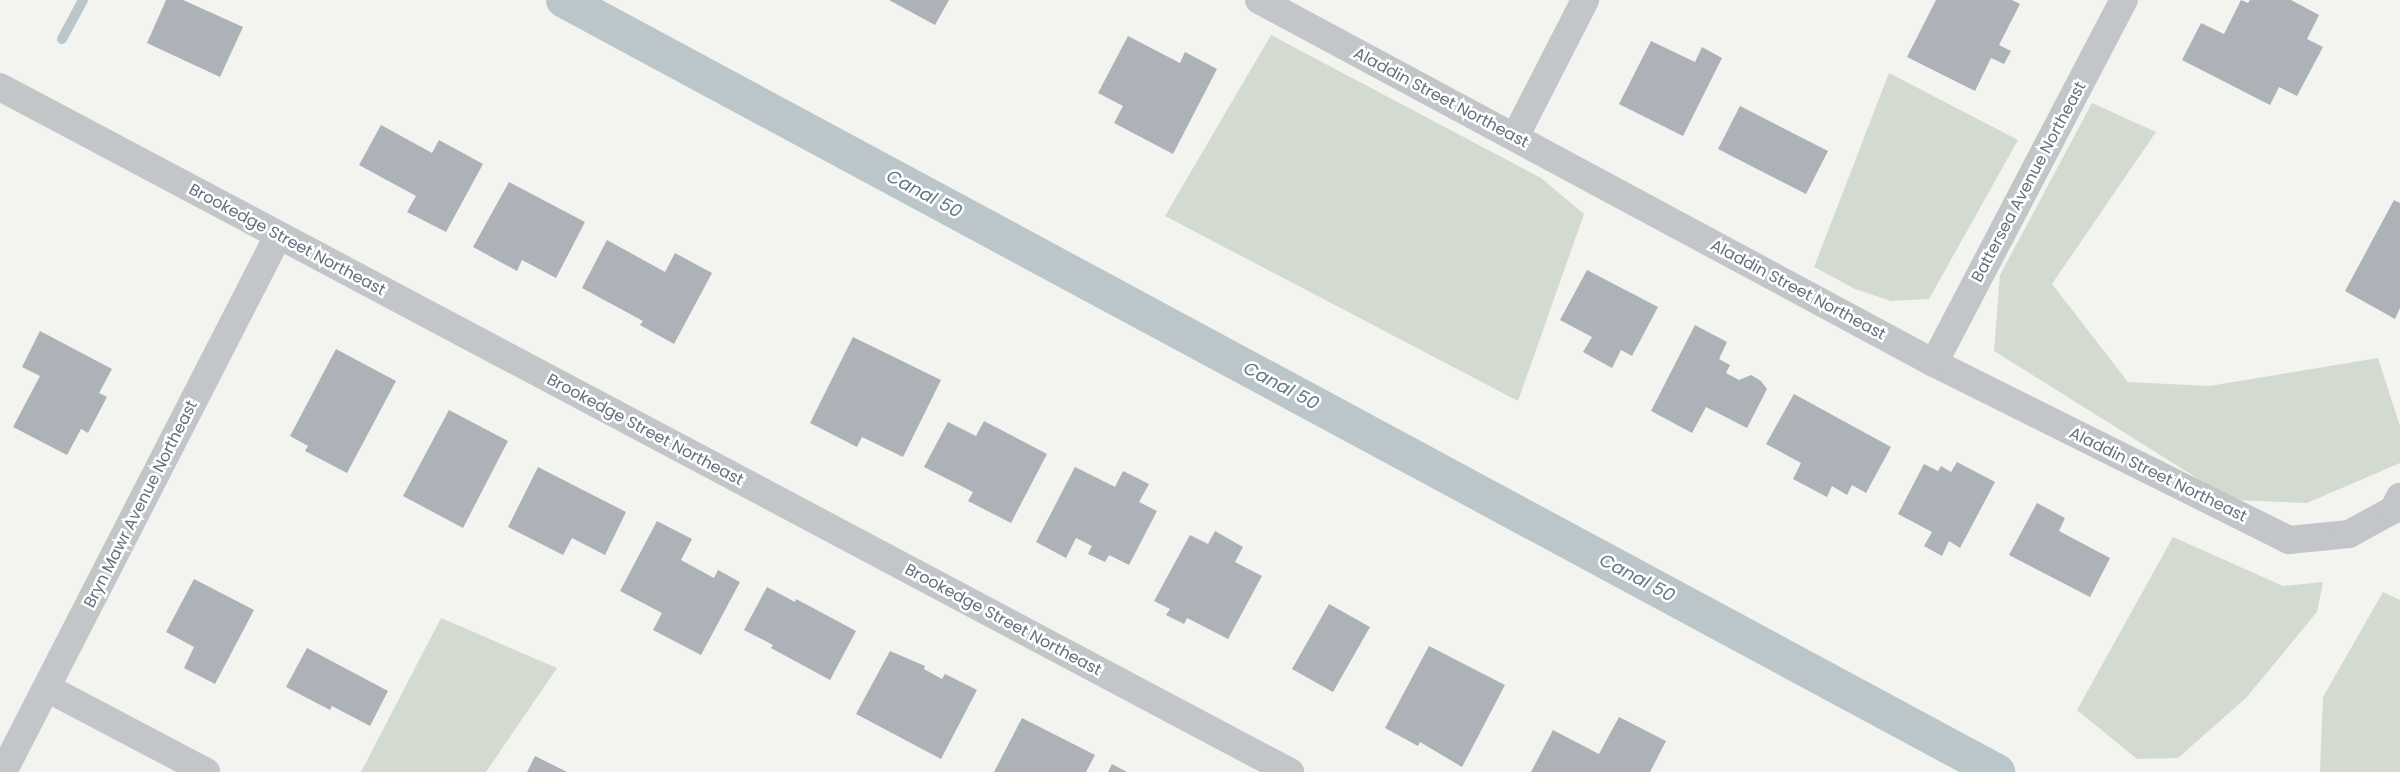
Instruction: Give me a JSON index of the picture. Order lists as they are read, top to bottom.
{
  "streets": {
    "street": [
      "Aladdin Street Northeast",
      "Battersea Avenue Northeast",
      "Brookedge Street Northeast",
      "Bryn Mawr Avenue Northeast"
    ]
  },
  "crossings": [
    ["Aladdin Street Northeast", "Battersea Avenue Northeast"],
    ["Brookedge Street Northeast", "Bryn Mawr Avenue Northeast"]
  ],
  "water": ["Canal 50"]
}
